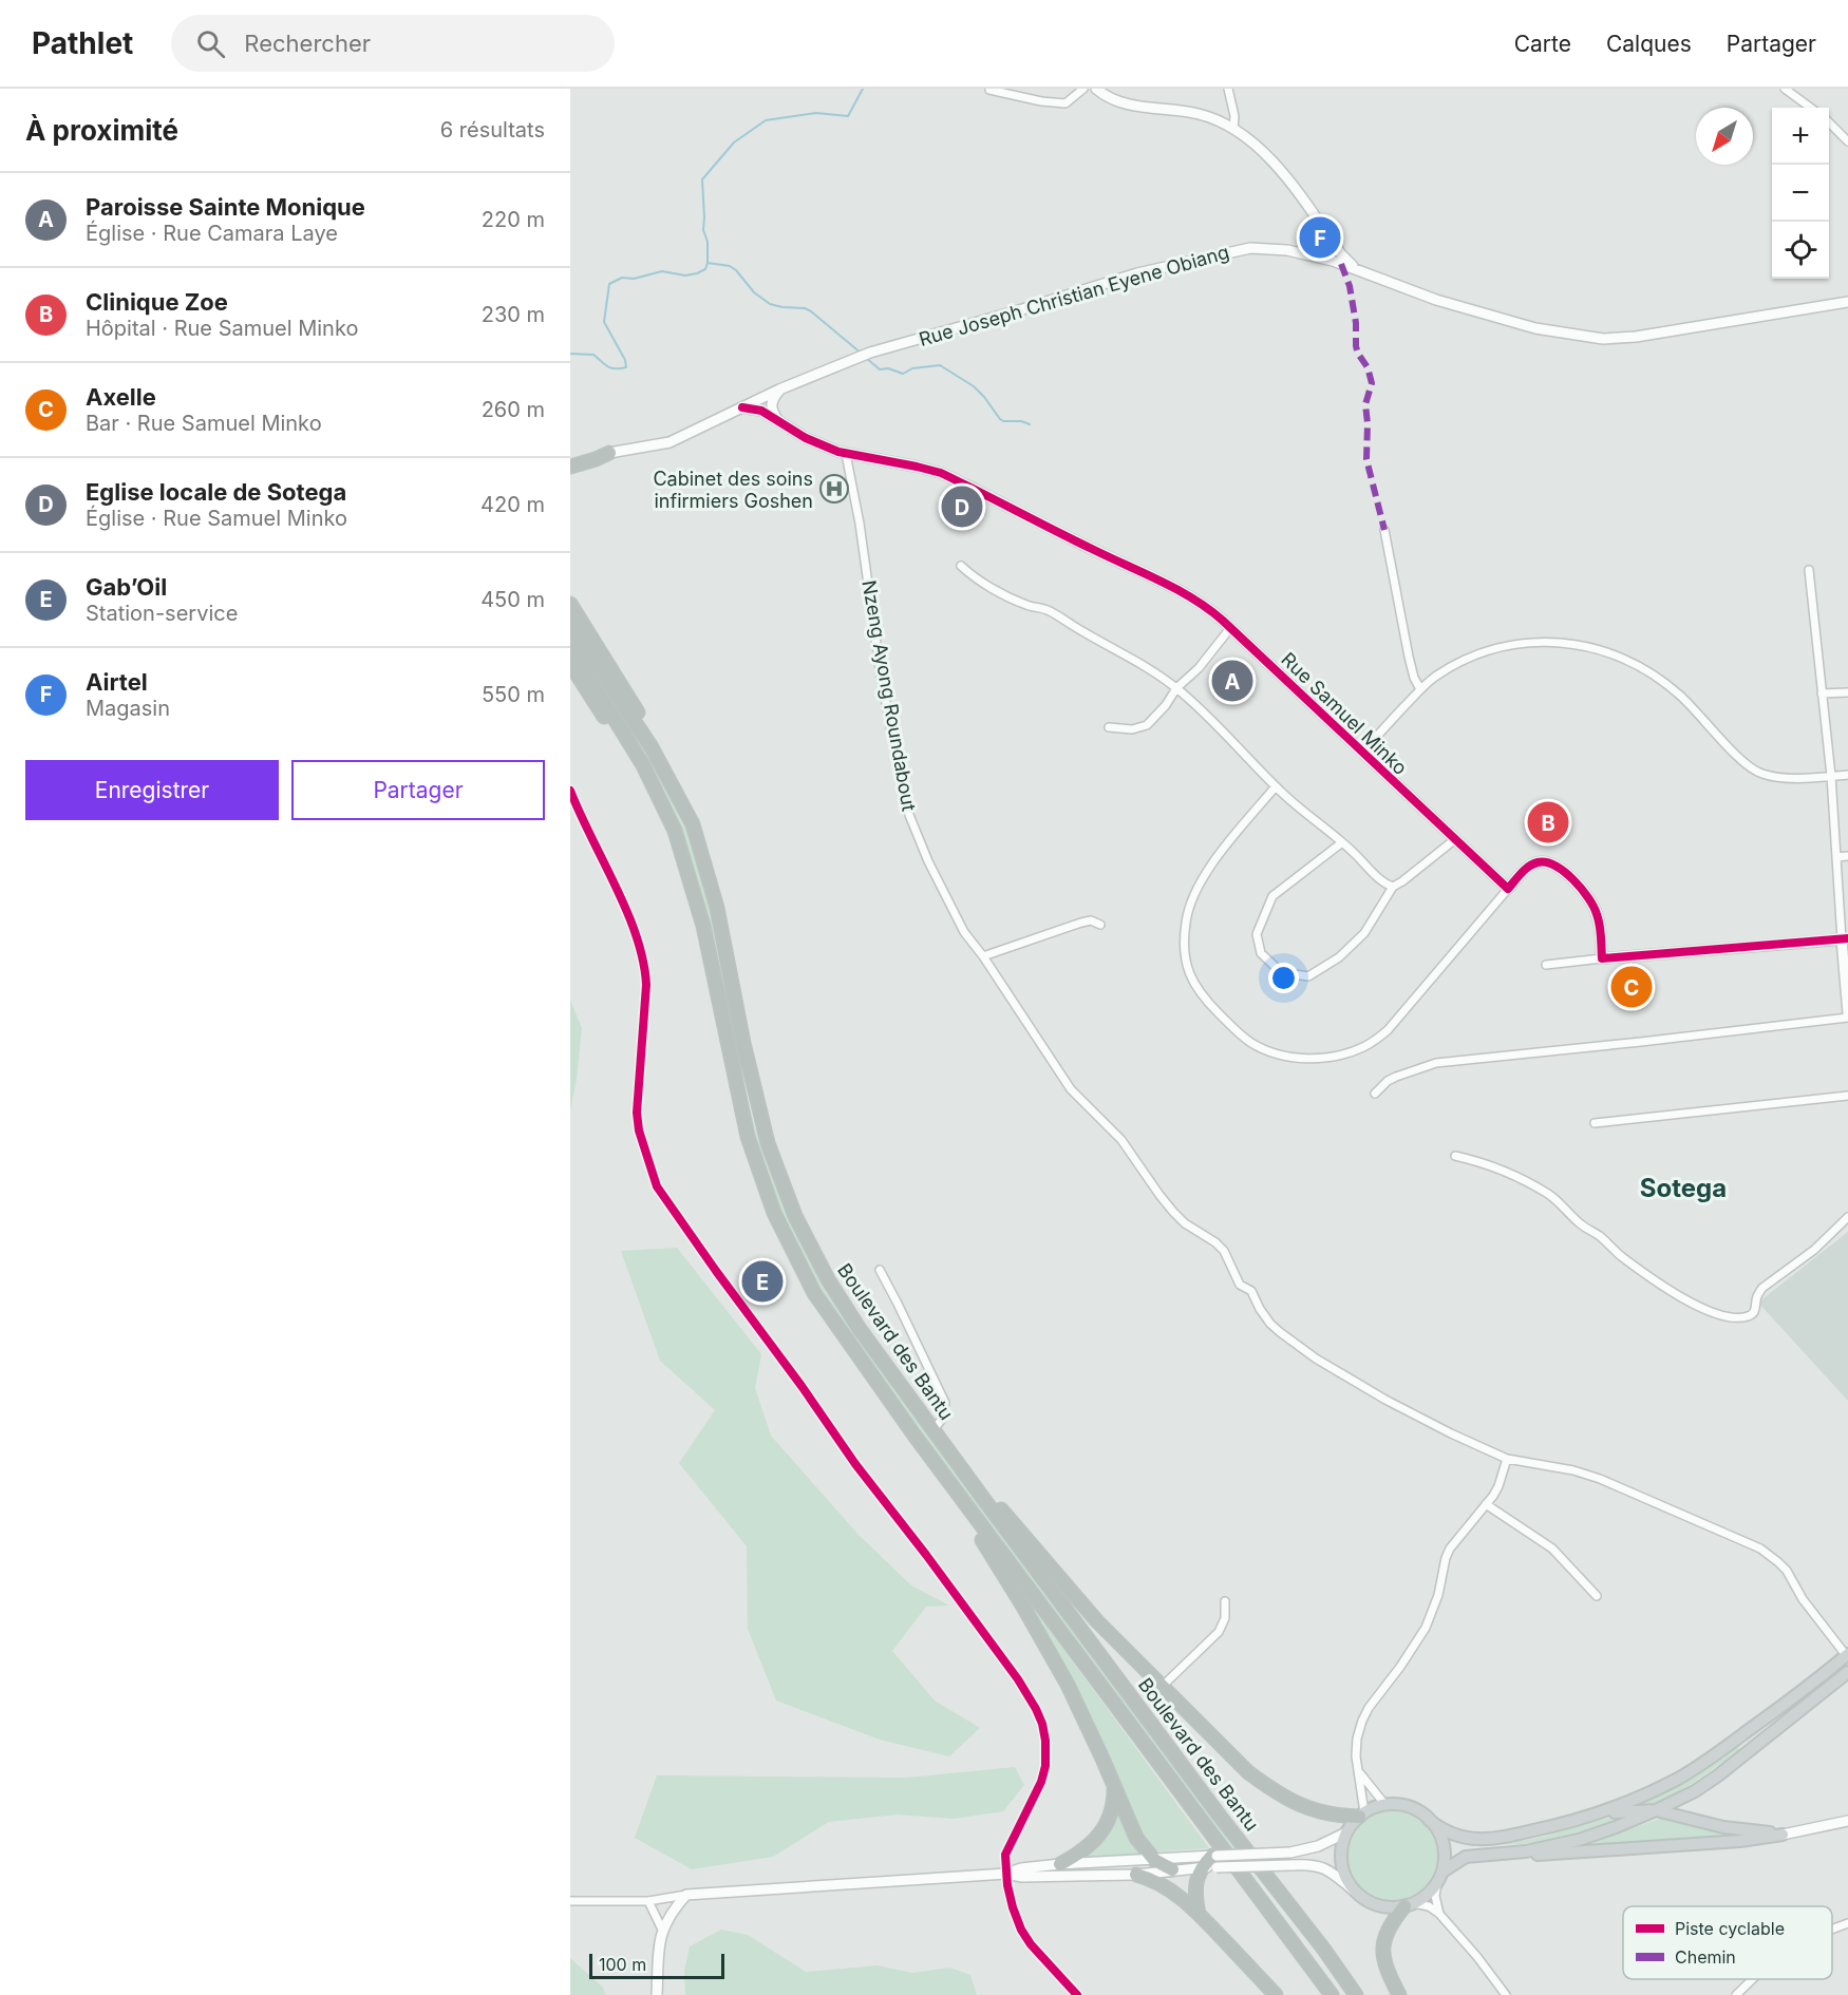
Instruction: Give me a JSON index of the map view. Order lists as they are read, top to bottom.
{
  "streets": {
    "highway": ["Boulevard des Bantu"],
    "street": ["Rue Joseph Christian Eyene Obiang", "Nzeng Ayong Roundabout", "Rue Samuel Minko"]
  },
  "crossings": [
    ["Rue Joseph Christian Eyene Obiang", "Rue Samuel Minko"],
    ["Nzeng Ayong Roundabout", "Rue Samuel Minko"]
  ],
  "districts": ["Sotega"],
  "places": {
    "hospital": ["Cabinet des soins infirmiers Goshen"]
  },
  "legend": ["Piste cyclable", "Chemin"],
  "scale_bar": "100 m",
  "north": "bottom left",
  "page": {
    "header": "Pathlet",
    "search": "Rechercher",
    "nav": ["Carte", "Calques", "Partager"],
    "heading": ["À proximité", "6 résultats"],
    "map_buttons": ["+", "−"],
    "list": [
      {
        "mark": "A",
        "name": "Paroisse Sainte Monique",
        "note": "Église · Rue Camara Laye",
        "value": "220 m"
      },
      {
        "mark": "B",
        "name": "Clinique Zoe",
        "note": "Hôpital · Rue Samuel Minko",
        "value": "230 m"
      },
      {
        "mark": "C",
        "name": "Axelle",
        "note": "Bar · Rue Samuel Minko",
        "value": "260 m"
      },
      {
        "mark": "D",
        "name": "Eglise locale de Sotega",
        "note": "Église · Rue Samuel Minko",
        "value": "420 m"
      },
      {
        "mark": "E",
        "name": "Gab’Oil",
        "note": "Station-service",
        "value": "450 m"
      },
      {
        "mark": "F",
        "name": "Airtel",
        "note": "Magasin",
        "value": "550 m"
      }
    ],
    "pins": [
      "F",
      "D",
      "A",
      "B",
      "C",
      "E"
    ],
    "buttons": ["Enregistrer", "Partager"],
    "scale": "100 m"
  }
}
